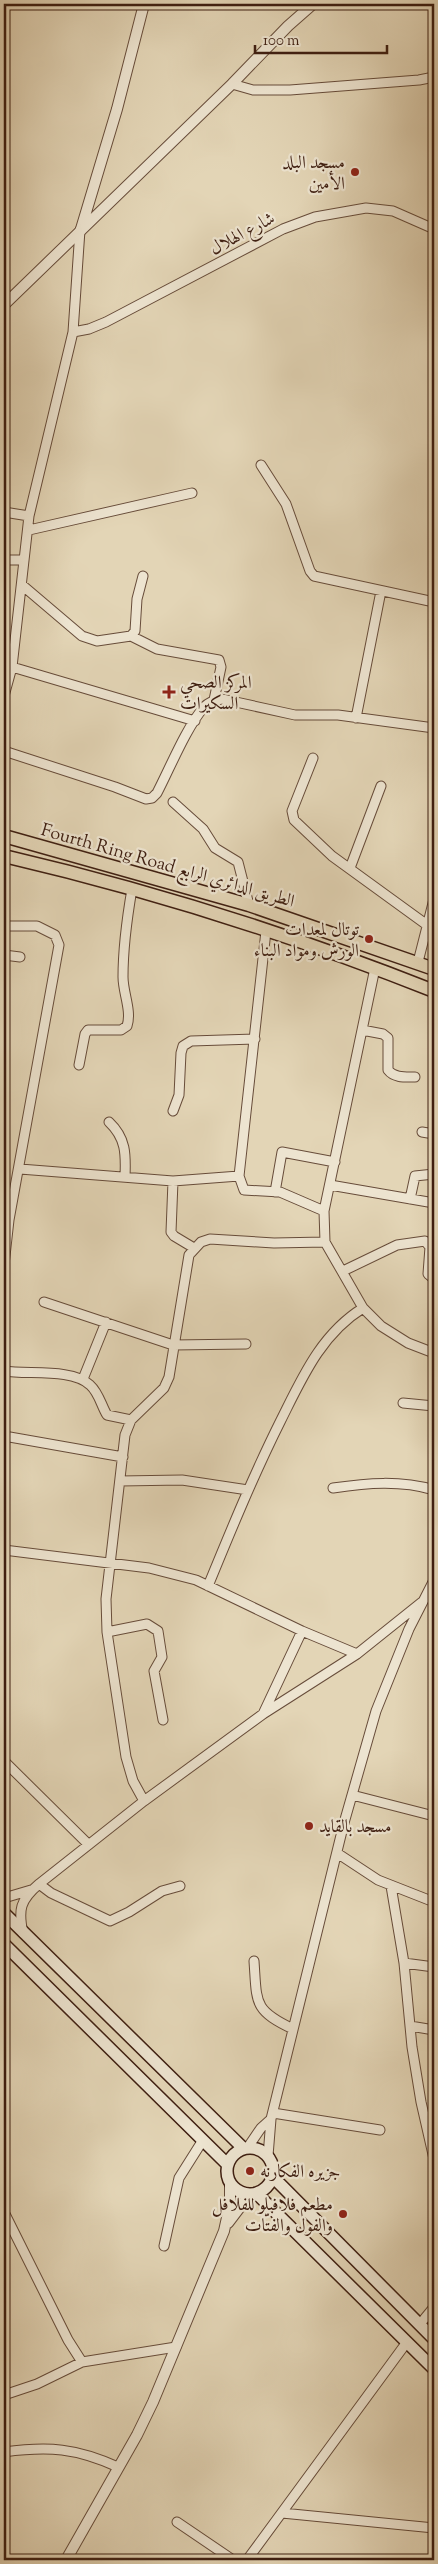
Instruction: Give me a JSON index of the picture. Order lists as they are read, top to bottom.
{
  "streets": {
    "main road": ["Fourth Ring Road الطريق الدائري الرابع"],
    "street": ["شارع الهلال"]
  },
  "places": {
    "other": [
      "مسجد البلد الأمين",
      "توتال لمعدات الورش ومواد البناء",
      "مسجد بالقايد",
      "جزيره الفكارنه",
      "مطعم فلافيلو للفلافل والفول والفتّات"
    ],
    "health": ["المركز الصحي السكيرات"]
  },
  "scale_bar": "100 m"
}
